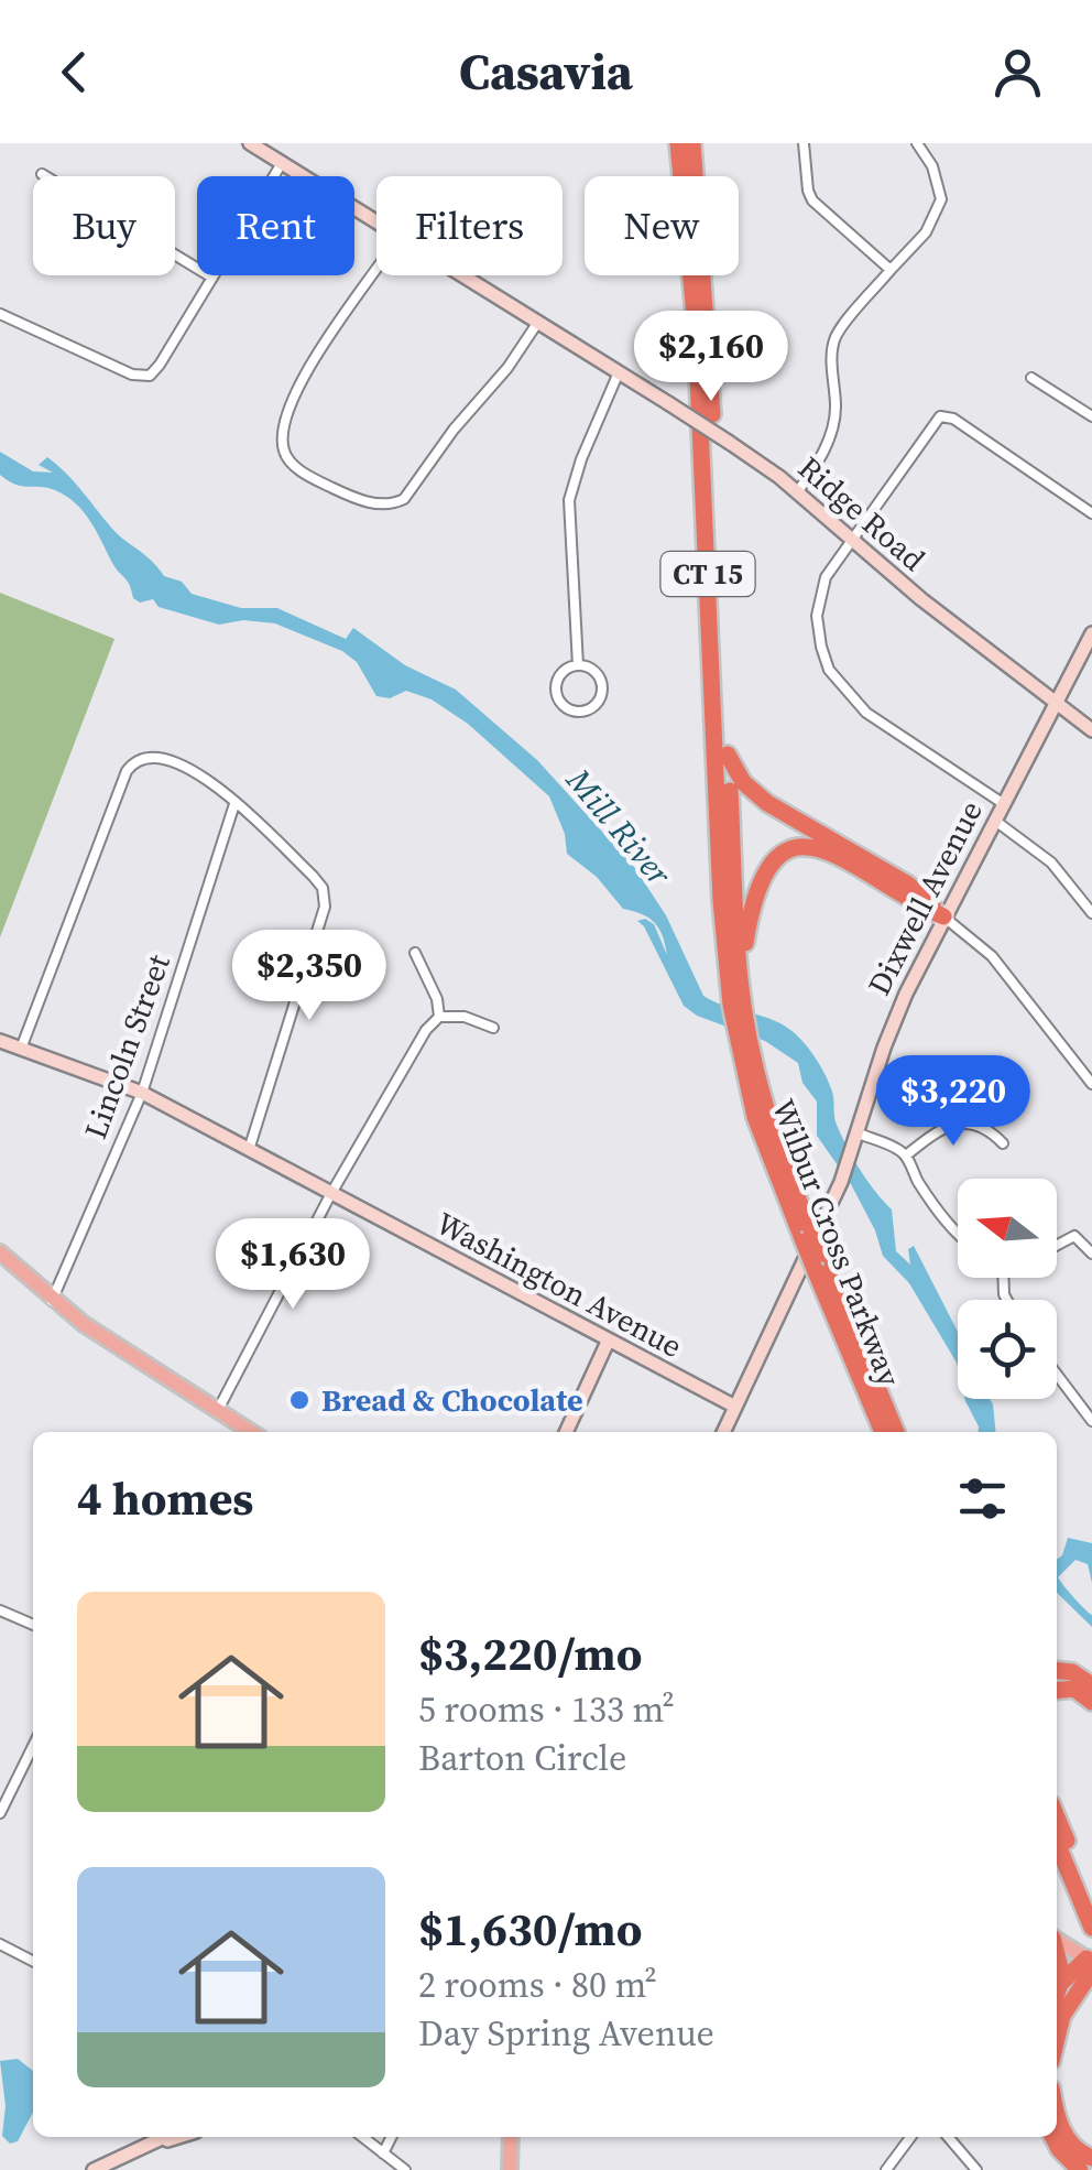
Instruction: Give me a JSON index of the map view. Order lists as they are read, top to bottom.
{
  "streets": {
    "highway": ["CT 15", "Wilbur Cross Parkway"],
    "main road": ["Ridge Road", "Dixwell Avenue", "Washington Avenue"],
    "street": ["Lincoln Street"]
  },
  "crossings": [
    ["Ridge Road", "Dixwell Avenue"],
    ["Dixwell Avenue", "Washington Avenue"],
    ["Lincoln Street", "Washington Avenue"]
  ],
  "water": ["Mill River"],
  "places": ["Bread & Chocolate"],
  "north": "left",
  "page": {
    "header": "Casavia",
    "chip": [
      "Buy",
      "Rent",
      "Filters",
      "New"
    ],
    "price": [
      "$2,160",
      "$2,350",
      "$3,220",
      "$1,630"
    ],
    "heading": "4 homes",
    "list": [
      {
        "name": "$3,220/mo",
        "note": "5 rooms · 133 m² · Barton Circle"
      },
      {
        "name": "$1,630/mo",
        "note": "2 rooms · 80 m² · Day Spring Avenue"
      }
    ]
  }
}
